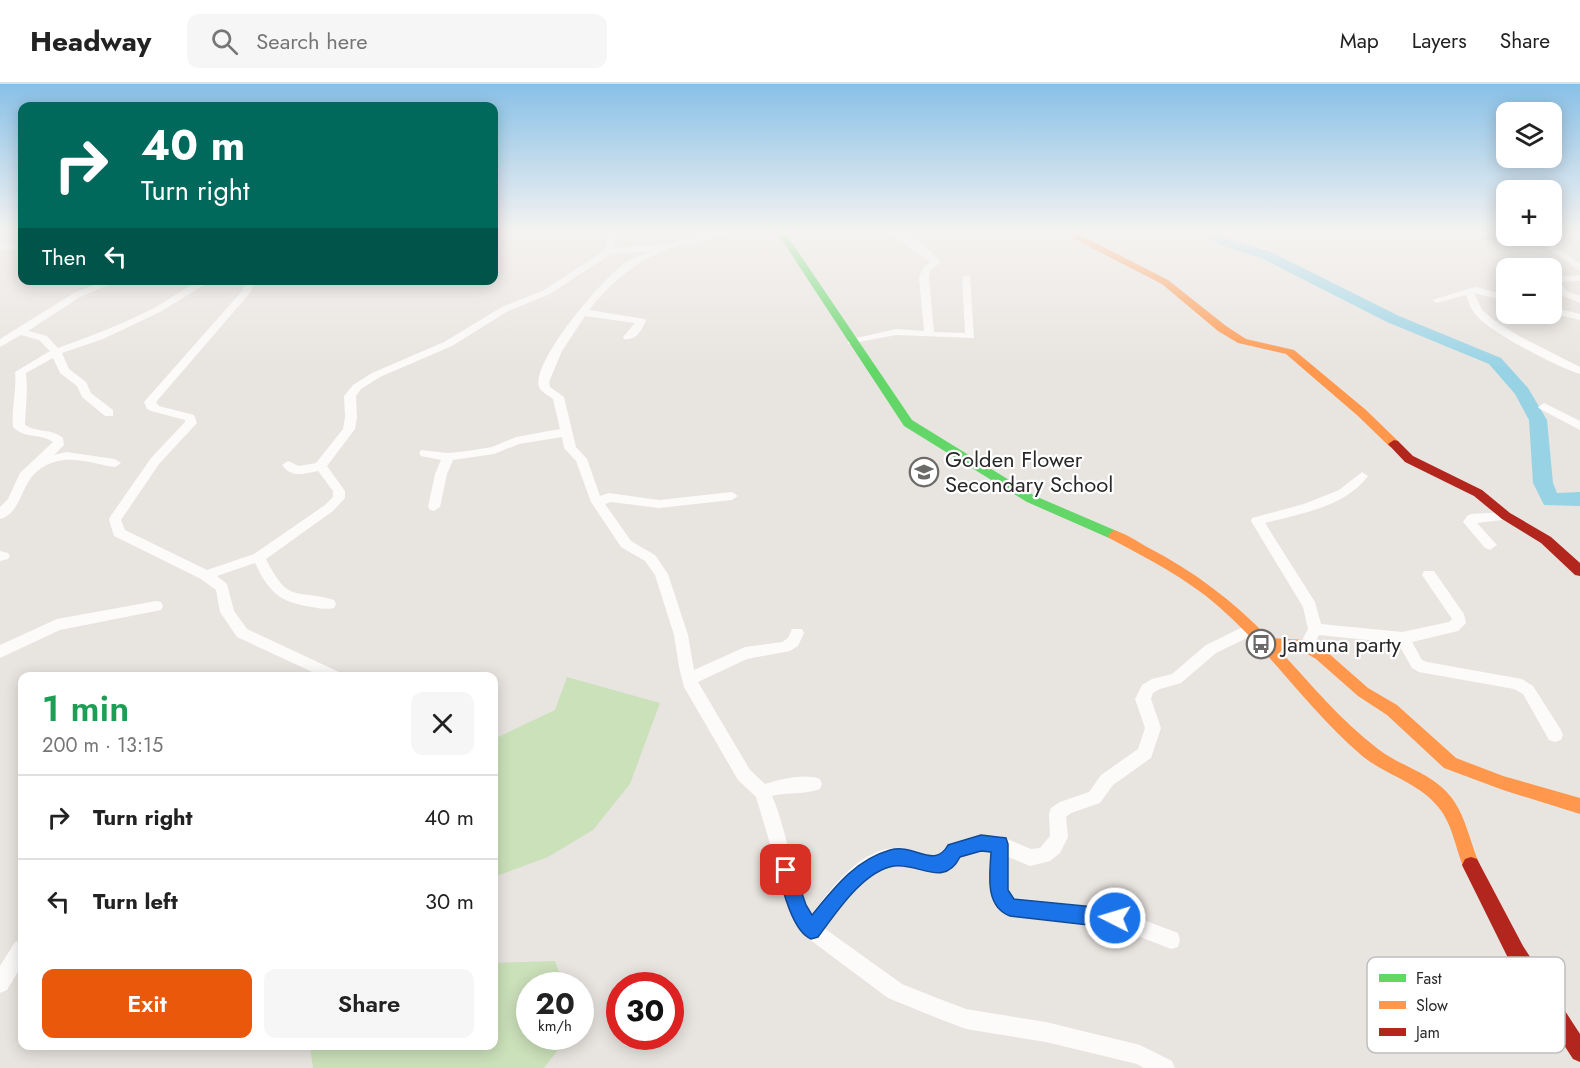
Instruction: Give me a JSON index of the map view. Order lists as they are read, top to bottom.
{
  "places": {
    "school or university": ["Golden Flower Secondary School"],
    "bus stop": ["Jamuna party"]
  },
  "legend": ["Fast", "Slow", "Jam"],
  "page": {
    "header": "Headway",
    "search": "Search here",
    "nav": ["Map", "Layers", "Share"],
    "map_buttons": ["+", "−"],
    "turn": ["40 m", "Turn right"],
    "then": "Then",
    "heading": ["1 min", "200 m · 13:15"],
    "list": [
      {
        "name": "Turn right",
        "value": "40 m"
      },
      {
        "name": "Turn left",
        "value": "30 m"
      }
    ],
    "buttons": ["Exit", "Share"],
    "speed": "20 km/h",
    "limit": "30"
  }
}
